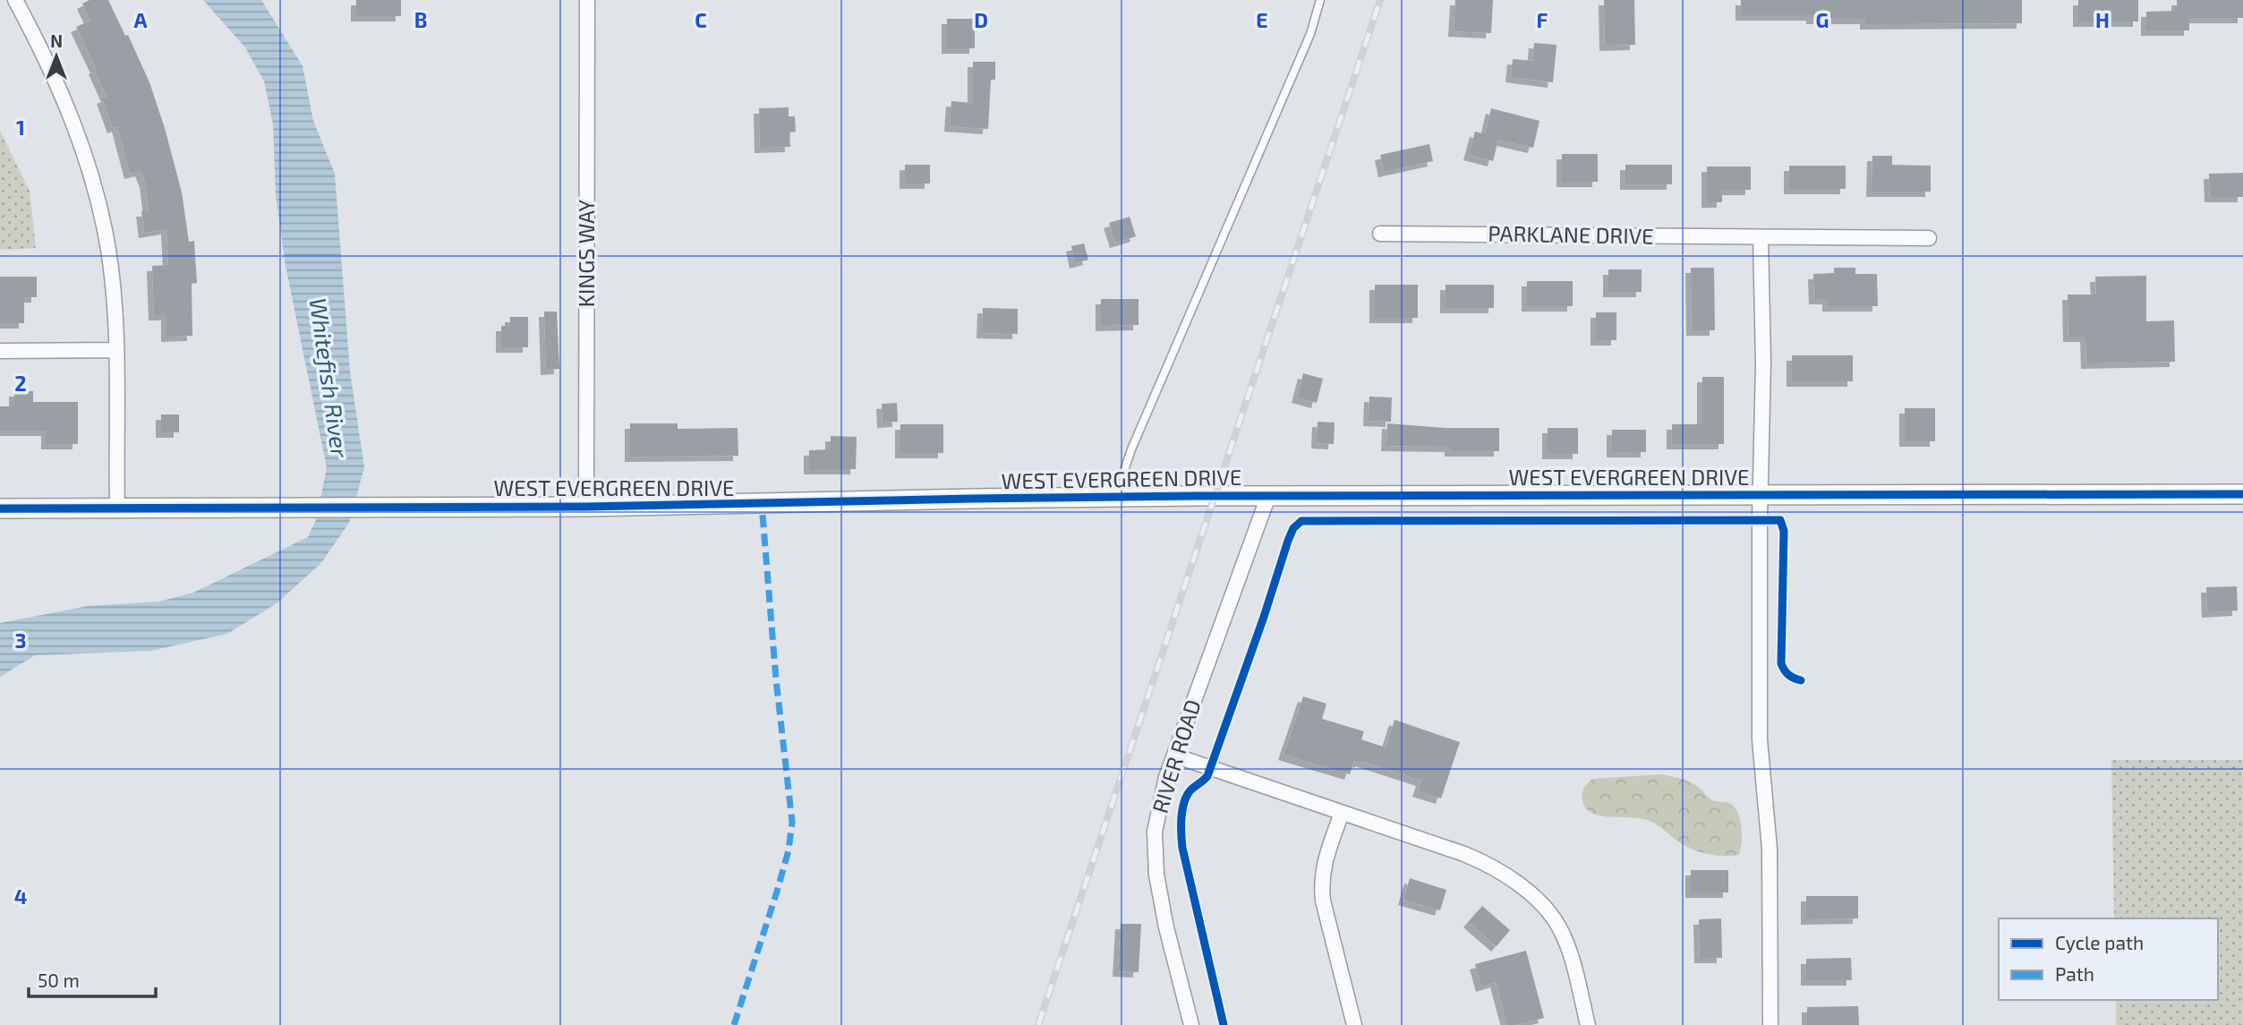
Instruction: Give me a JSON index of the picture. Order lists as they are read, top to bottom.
{
  "streets": {
    "street": [
      "PARKLANE DRIVE",
      "KINGS WAY",
      "WEST EVERGREEN DRIVE",
      "RIVER ROAD"
    ]
  },
  "crossings": [
    ["KINGS WAY", "WEST EVERGREEN DRIVE"],
    ["WEST EVERGREEN DRIVE", "RIVER ROAD"]
  ],
  "water": ["Whitefish River"],
  "legend": ["Cycle path", "Path"],
  "scale_bar": "50 m",
  "north": "top",
  "grid": {
    "columns": [
      "A",
      "B",
      "C",
      "D",
      "E",
      "F",
      "G",
      "H"
    ],
    "rows": [
      "1",
      "2",
      "3",
      "4"
    ]
  }
}
